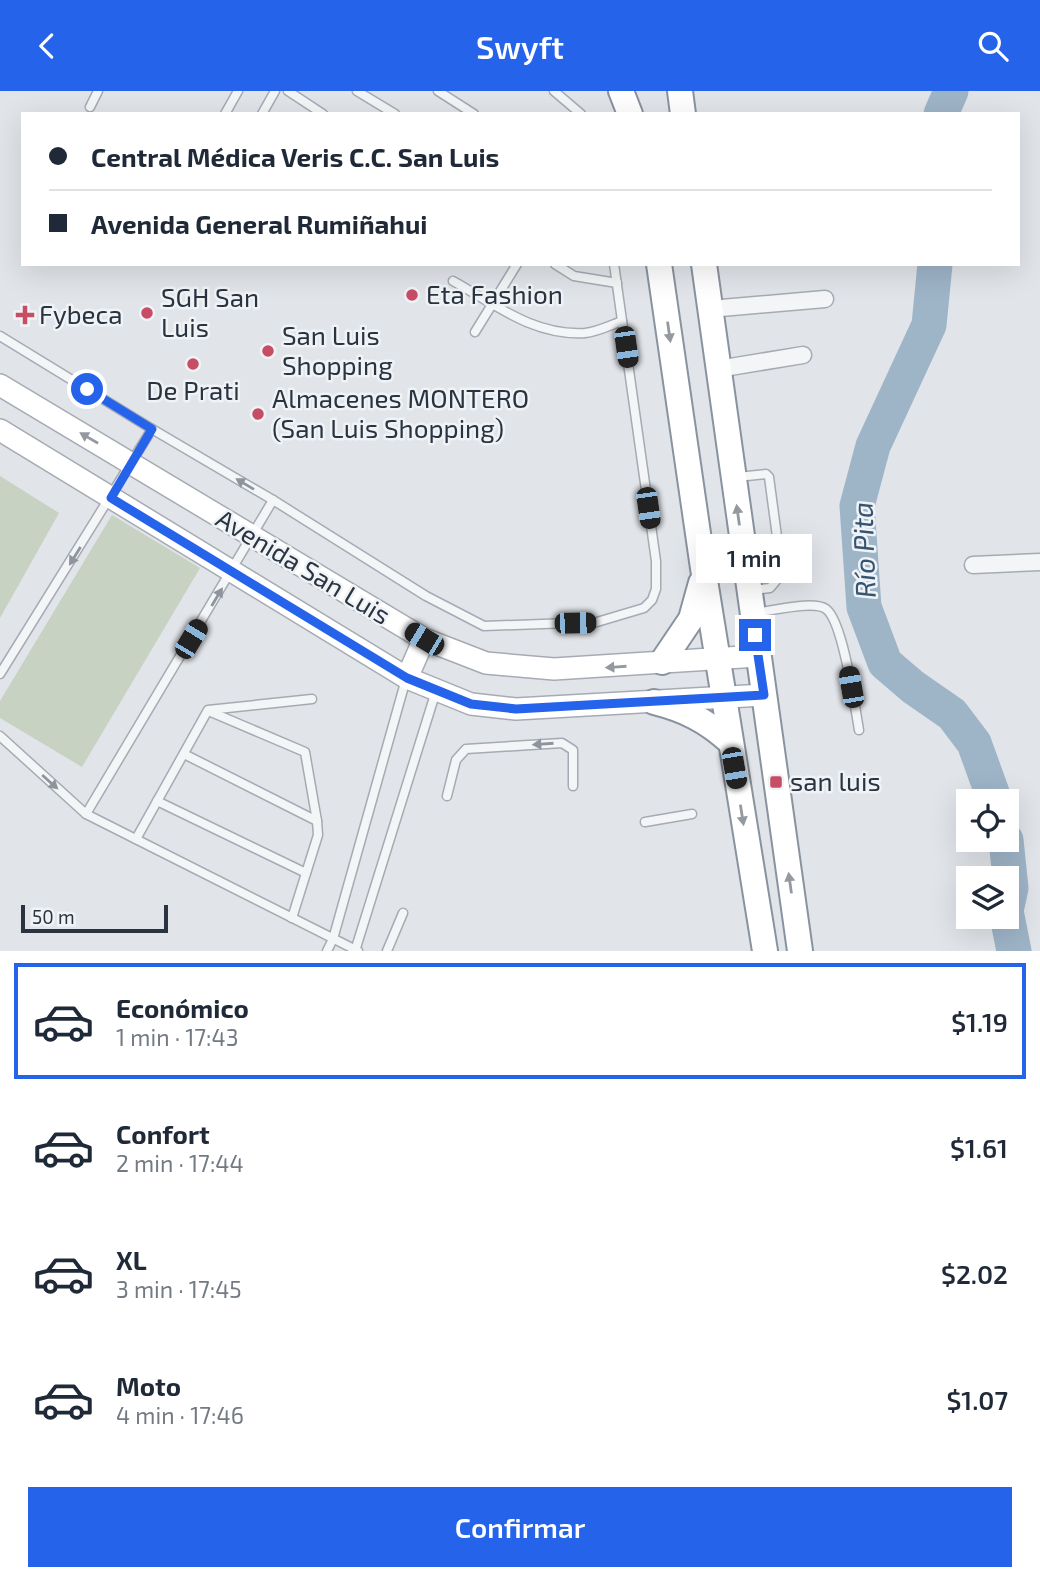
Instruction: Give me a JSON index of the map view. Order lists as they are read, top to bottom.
{
  "streets": {
    "main road": ["Avenida San Luis"]
  },
  "water": ["Río Pita"],
  "places": {
    "other": [
      "Eta Fashion",
      "SGH San Luis",
      "San Luis Shopping",
      "De Prati",
      "Almacenes MONTERO (San Luis Shopping)"
    ],
    "health": ["Fybeca"],
    "transit": ["san luis"]
  },
  "scale_bar": "50 m",
  "page": {
    "header": "Swyft",
    "banner": ["Central Médica Veris C.C. San Luis", "Avenida General Rumiñahui"],
    "bubble": "1 min",
    "scale": "50 m",
    "list": [
      {
        "name": "Económico",
        "note": "1 min · 17:43",
        "value": "$1.19"
      },
      {
        "name": "Confort",
        "note": "2 min · 17:44",
        "value": "$1.61"
      },
      {
        "name": "XL",
        "note": "3 min · 17:45",
        "value": "$2.02"
      },
      {
        "name": "Moto",
        "note": "4 min · 17:46",
        "value": "$1.07"
      }
    ],
    "buttons": "Confirmar"
  }
}
